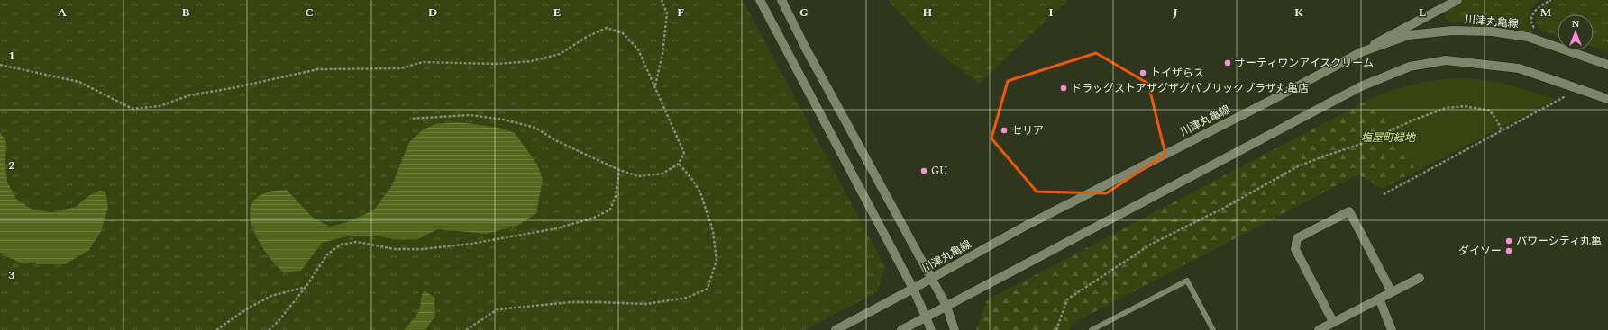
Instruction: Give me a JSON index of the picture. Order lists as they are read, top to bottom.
{
  "streets": {
    "main road": ["川津丸亀線"]
  },
  "parks": ["塩屋町緑地"],
  "places": [
    "サーティワンアイスクリーム",
    "トイザらス",
    "ドラッグストアザグザグパブリックプラザ丸亀店",
    "セリア",
    "GU",
    "パワーシティ丸亀",
    "ダイソー"
  ],
  "north": "top",
  "grid": {
    "columns": [
      "A",
      "B",
      "C",
      "D",
      "E",
      "F",
      "G",
      "H",
      "I",
      "J",
      "K",
      "L",
      "M"
    ],
    "rows": ["1", "2", "3"]
  }
}
